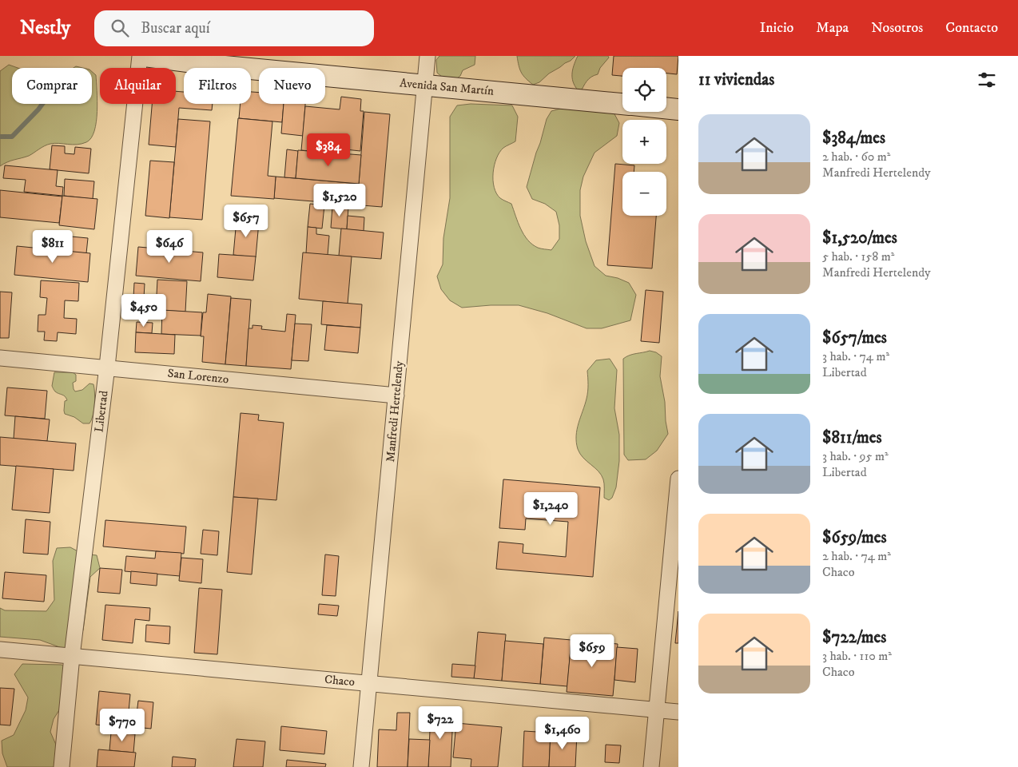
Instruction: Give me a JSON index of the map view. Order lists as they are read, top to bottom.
{
  "streets": {
    "main road": ["Avenida San Martín"],
    "street": [
      "San Lorenzo",
      "Libertad",
      "Manfredi Hertelendy",
      "Chaco"
    ]
  },
  "crossings": [
    ["Avenida San Martín", "Manfredi Hertelendy"],
    ["San Lorenzo", "Libertad"],
    ["San Lorenzo", "Manfredi Hertelendy"],
    ["Libertad", "Chaco"],
    ["Manfredi Hertelendy", "Chaco"]
  ],
  "page": {
    "header": "Nestly",
    "search": "Buscar aquí",
    "nav": [
      "Inicio",
      "Mapa",
      "Nosotros",
      "Contacto"
    ],
    "heading": "11 viviendas",
    "map_buttons": ["+", "−"],
    "chip": [
      "Comprar",
      "Alquilar",
      "Filtros",
      "Nuevo"
    ],
    "list": [
      {
        "name": "$384/mes",
        "note": "2 hab. · 60 m² · Manfredi Hertelendy"
      },
      {
        "name": "$1,520/mes",
        "note": "5 hab. · 158 m² · Manfredi Hertelendy"
      },
      {
        "name": "$657/mes",
        "note": "3 hab. · 74 m² · Libertad"
      },
      {
        "name": "$811/mes",
        "note": "3 hab. · 95 m² · Libertad"
      },
      {
        "name": "$659/mes",
        "note": "2 hab. · 74 m² · Chaco"
      },
      {
        "name": "$722/mes",
        "note": "3 hab. · 110 m² · Chaco"
      }
    ],
    "price": [
      "$384",
      "$1,520",
      "$657",
      "$811",
      "$646",
      "$450",
      "$1,240",
      "$659",
      "$722",
      "$770",
      "$1,460"
    ]
  }
}
